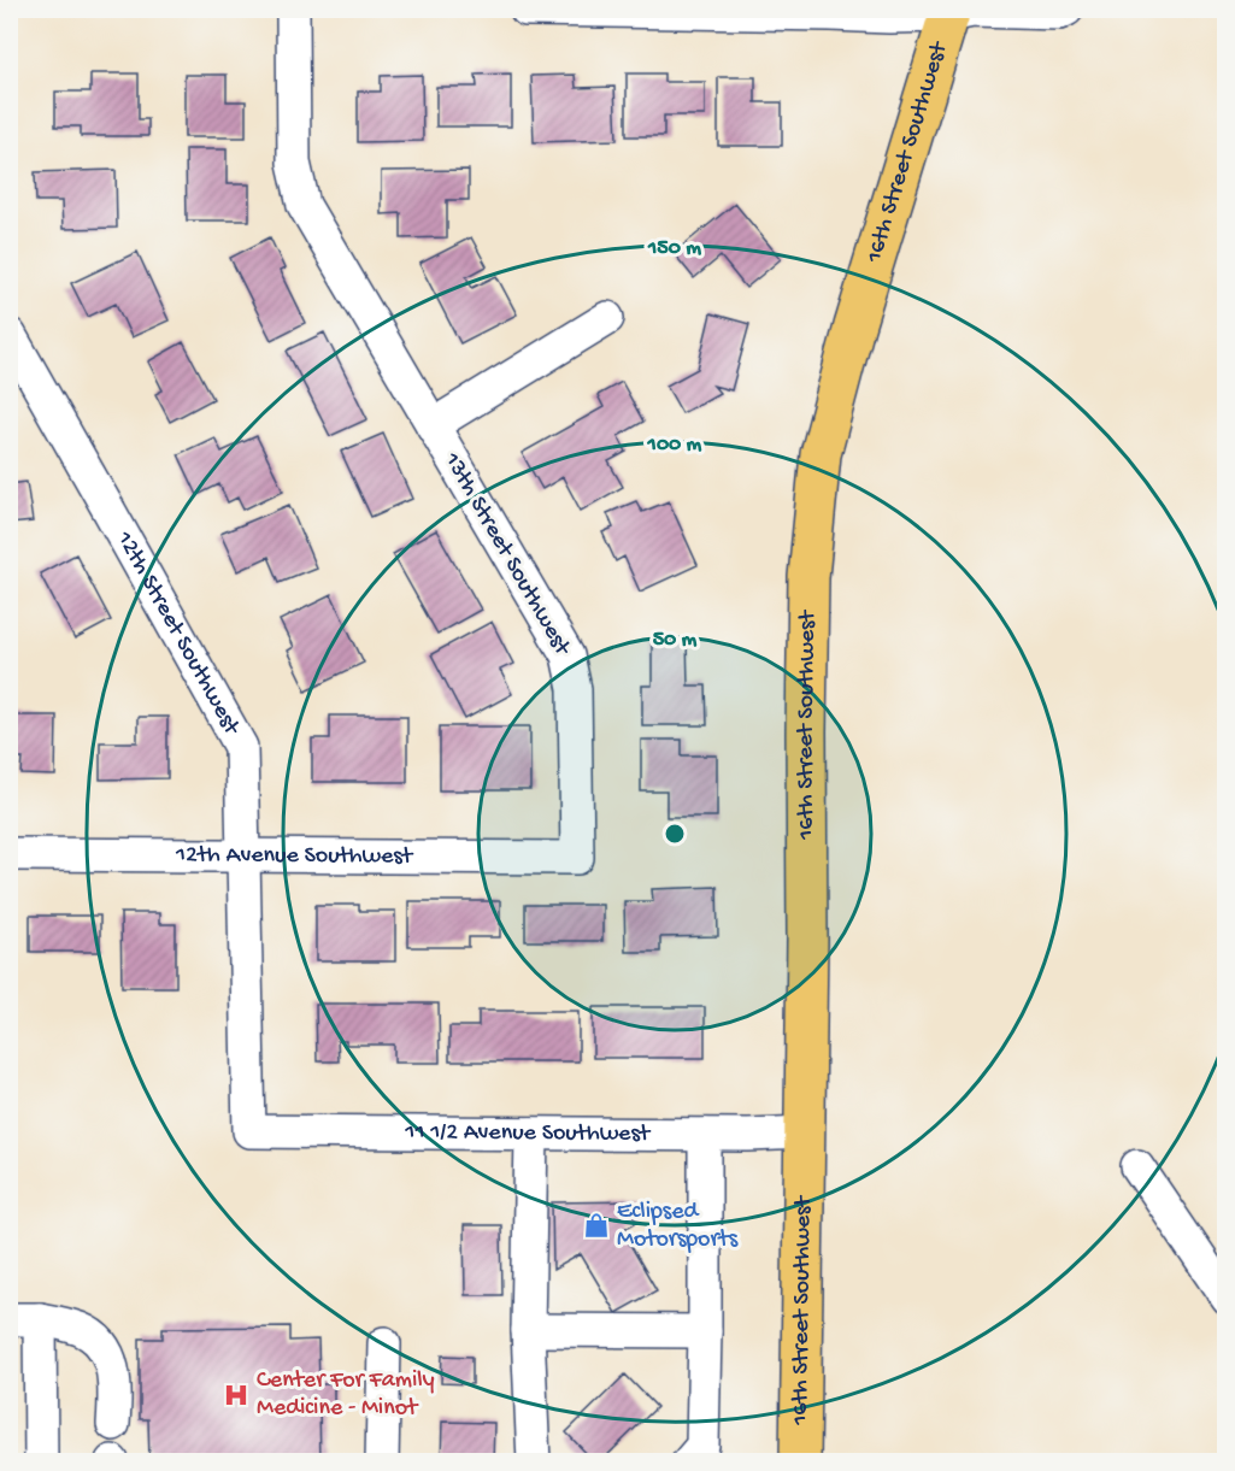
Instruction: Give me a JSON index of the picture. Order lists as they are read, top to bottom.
{
  "streets": {
    "main road": ["16th Street Southwest"],
    "street": [
      "13th Street Southwest",
      "12th Street Southwest",
      "12th Avenue Southwest",
      "11 1/2 Avenue Southwest"
    ]
  },
  "crossings": [
    ["16th Street Southwest", "11 1/2 Avenue Southwest"],
    ["13th Street Southwest", "12th Avenue Southwest"],
    ["12th Street Southwest", "12th Avenue Southwest"],
    ["12th Street Southwest", "11 1/2 Avenue Southwest"]
  ],
  "places": {
    "shop": ["Eclipsed Motorsports"],
    "hospital": ["Center For Family Medicine - Minot"]
  },
  "rings": ["150 m", "100 m", "50 m"]
}
